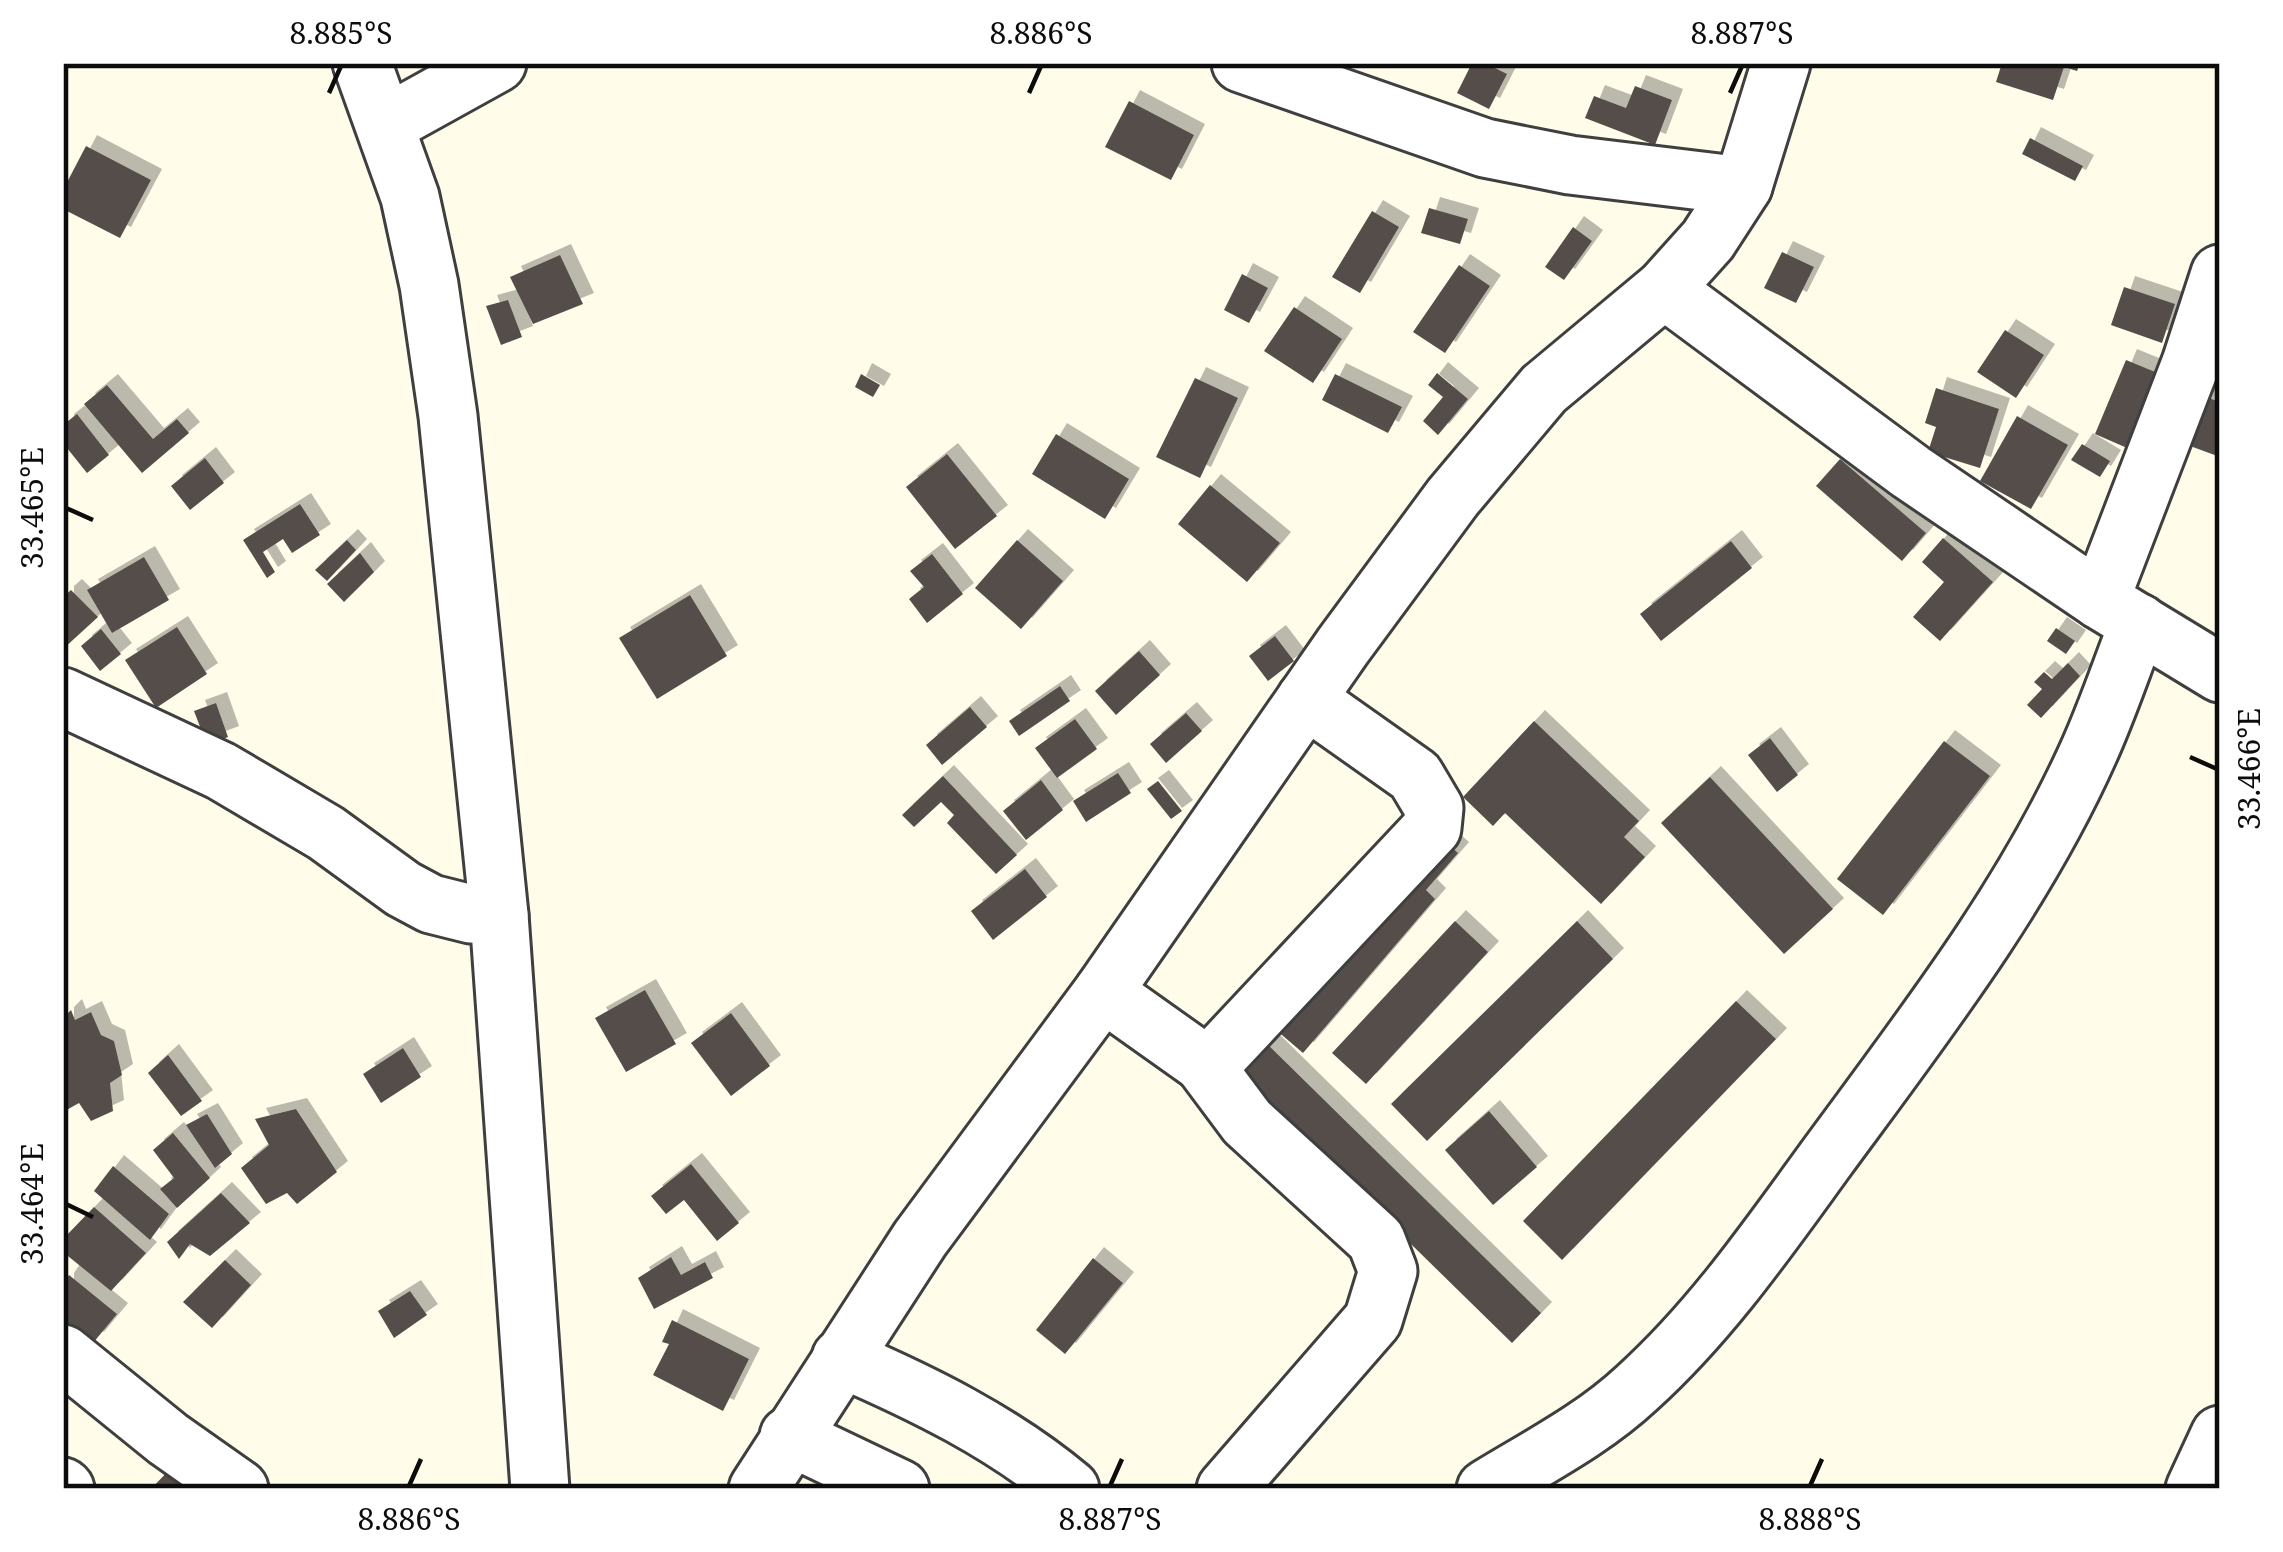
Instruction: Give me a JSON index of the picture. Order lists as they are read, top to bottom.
{
  "coordinates": [
    "8.885°S",
    "8.886°S",
    "8.887°S",
    "33.465°E",
    "33.466°E",
    "33.464°E",
    "8.888°S"
  ]
}
